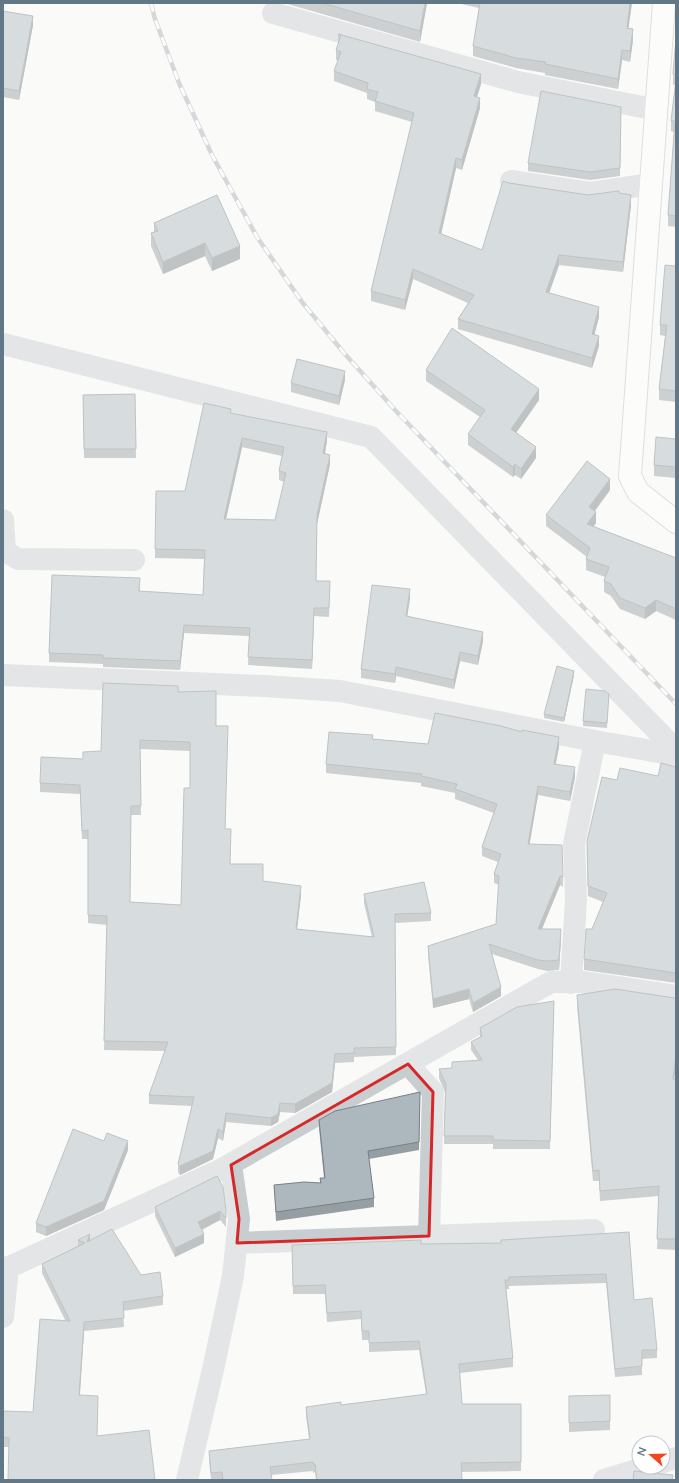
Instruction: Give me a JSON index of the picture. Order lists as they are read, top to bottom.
{
  "north": "left"
}
